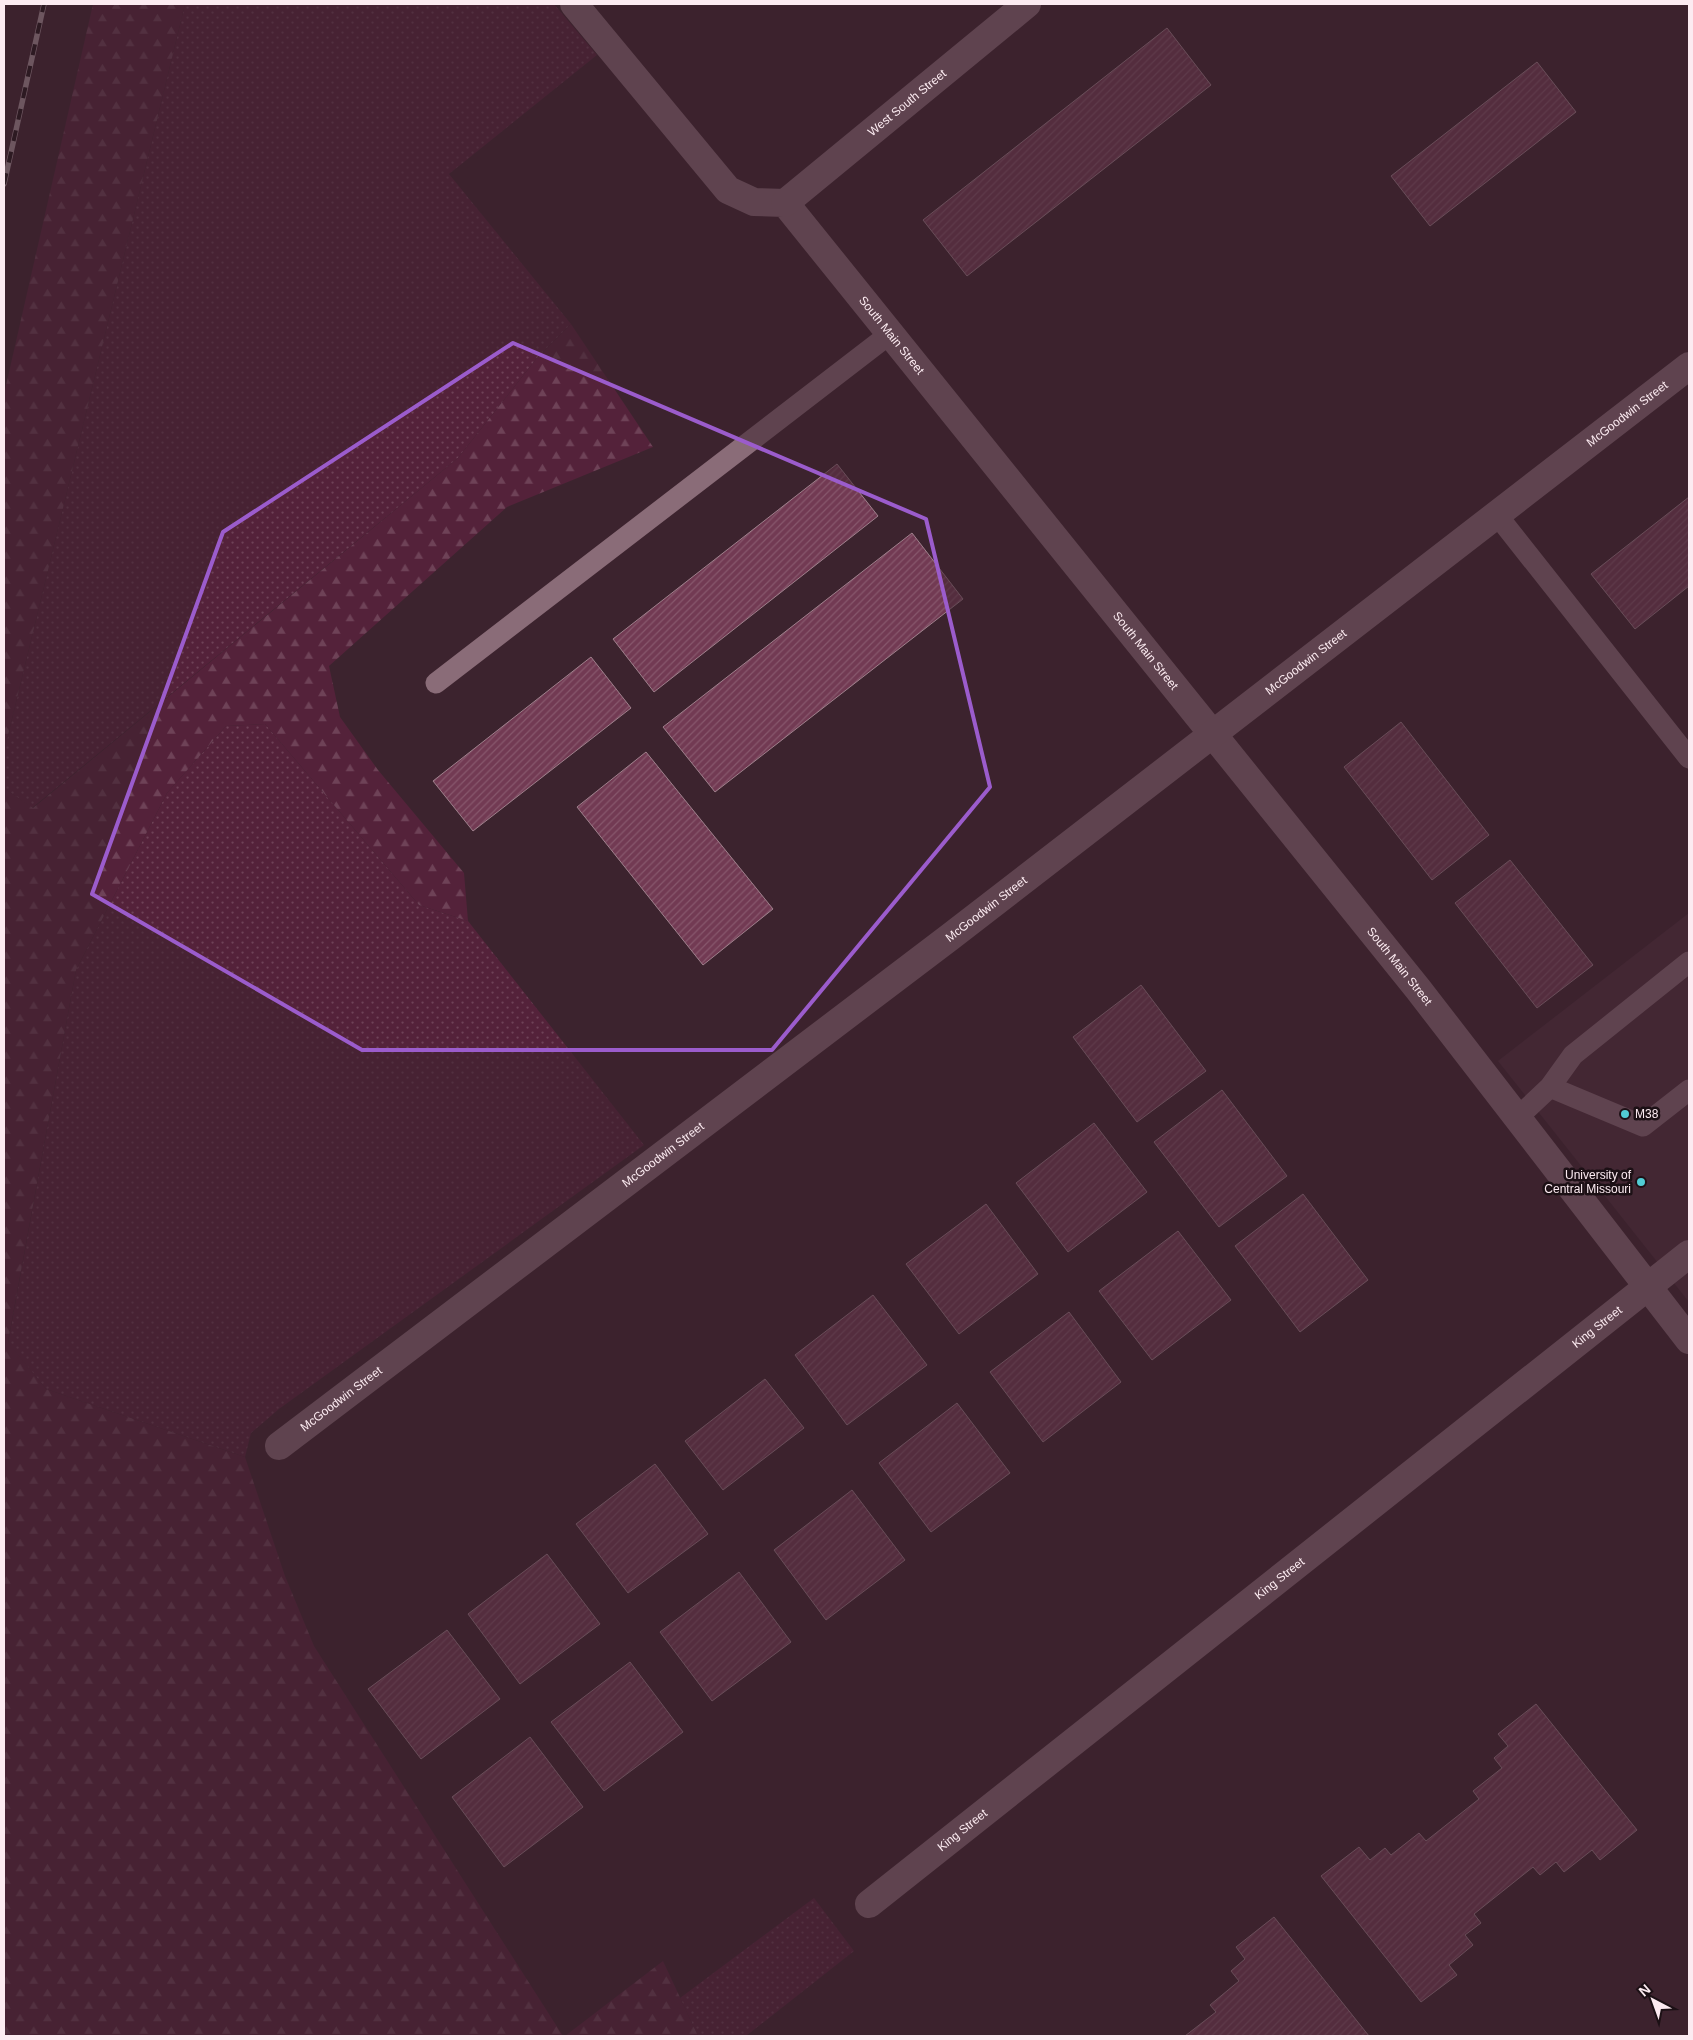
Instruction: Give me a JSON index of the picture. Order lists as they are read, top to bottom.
{
  "streets": {
    "street": [
      "West South Street",
      "South Main Street",
      "McGoodwin Street",
      "King Street"
    ]
  },
  "crossings": [
    ["West South Street", "South Main Street"],
    ["South Main Street", "McGoodwin Street"],
    ["South Main Street", "King Street"]
  ],
  "places": ["M38", "University of Central Missouri"],
  "north": "top left"
}
